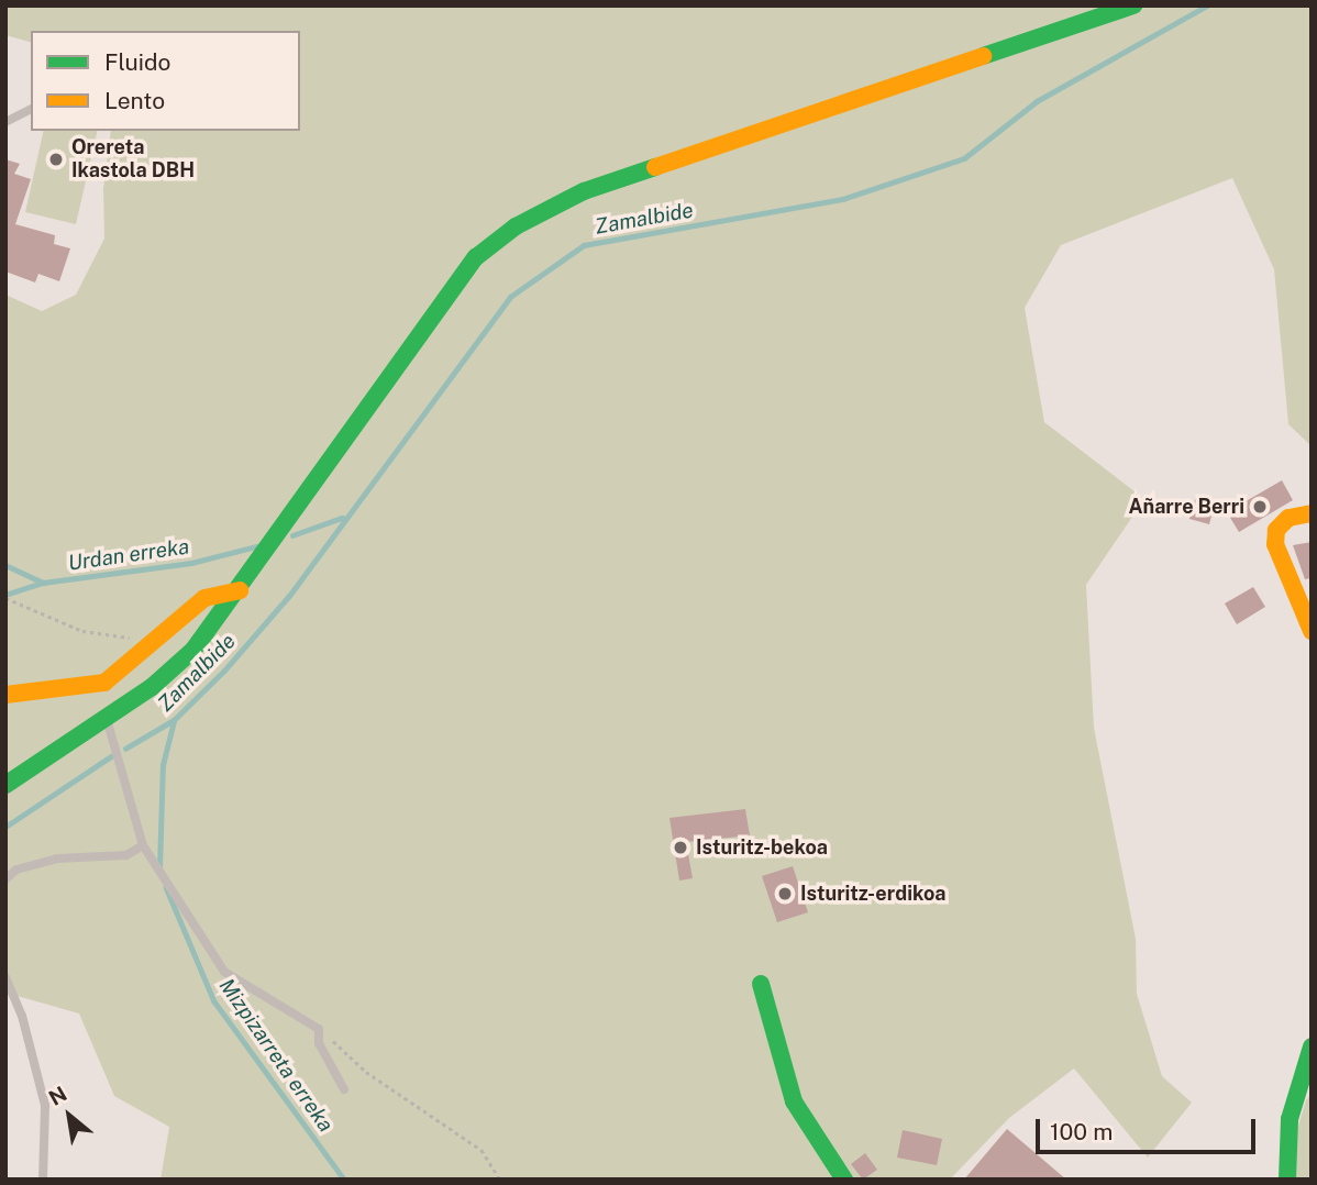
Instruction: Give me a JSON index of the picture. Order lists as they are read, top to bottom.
{
  "water": ["Zamalbide", "Urdan erreka", "Mizpizarreta erreka"],
  "places": [
    "Orereta Ikastola DBH",
    "Añarre Berri",
    "Isturitz-bekoa",
    "Isturitz-erdikoa"
  ],
  "legend": ["Fluido", "Lento"],
  "scale_bar": "100 m",
  "north": "top left"
}
